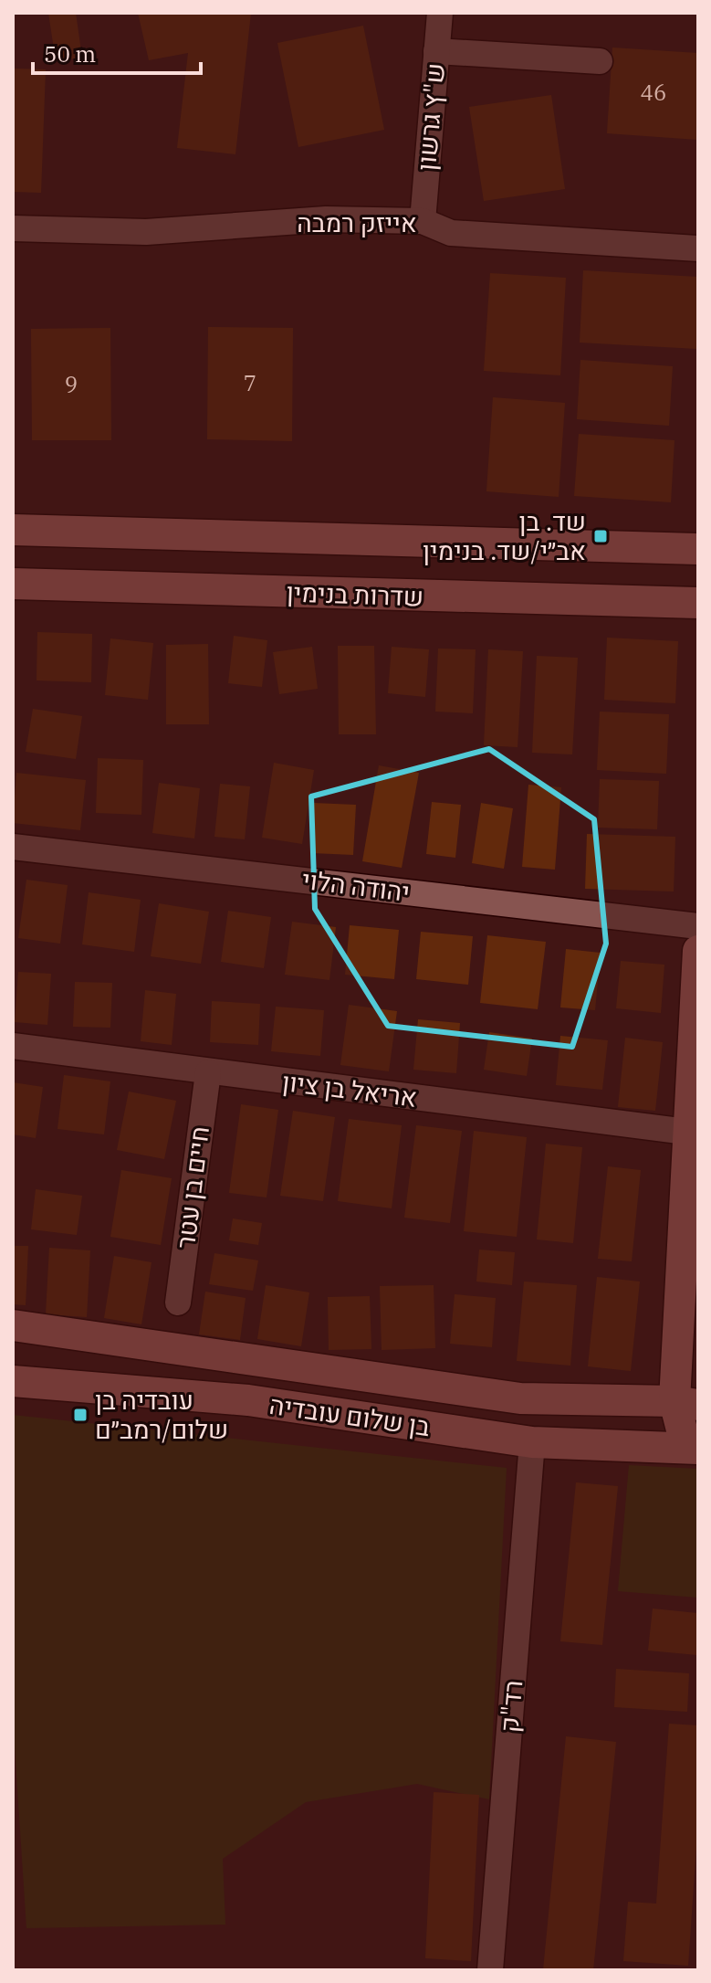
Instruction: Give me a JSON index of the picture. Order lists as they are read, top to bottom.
{
  "streets": {
    "main road": ["שדרות בנימין", "בן שלום עובדיה"],
    "street": [
      "ש\"ץ גרשון",
      "אייזק רמבה",
      "יהודה הלוי",
      "אריאל בן ציון",
      "חיים בן עטר",
      "רד\"ק"
    ]
  },
  "crossings": [
    ["ש\"ץ גרשון", "אייזק רמבה"],
    ["אריאל בן ציון", "חיים בן עטר"],
    ["בן שלום עובדיה", "רד\"ק"]
  ],
  "places": {
    "transit": ["שד. בן אב״י/שד. בנימין", "עובדיה בן שלום/רמב״ם"]
  },
  "house_numbers": ["46", "7", "9"],
  "scale_bar": "50 m"
}
